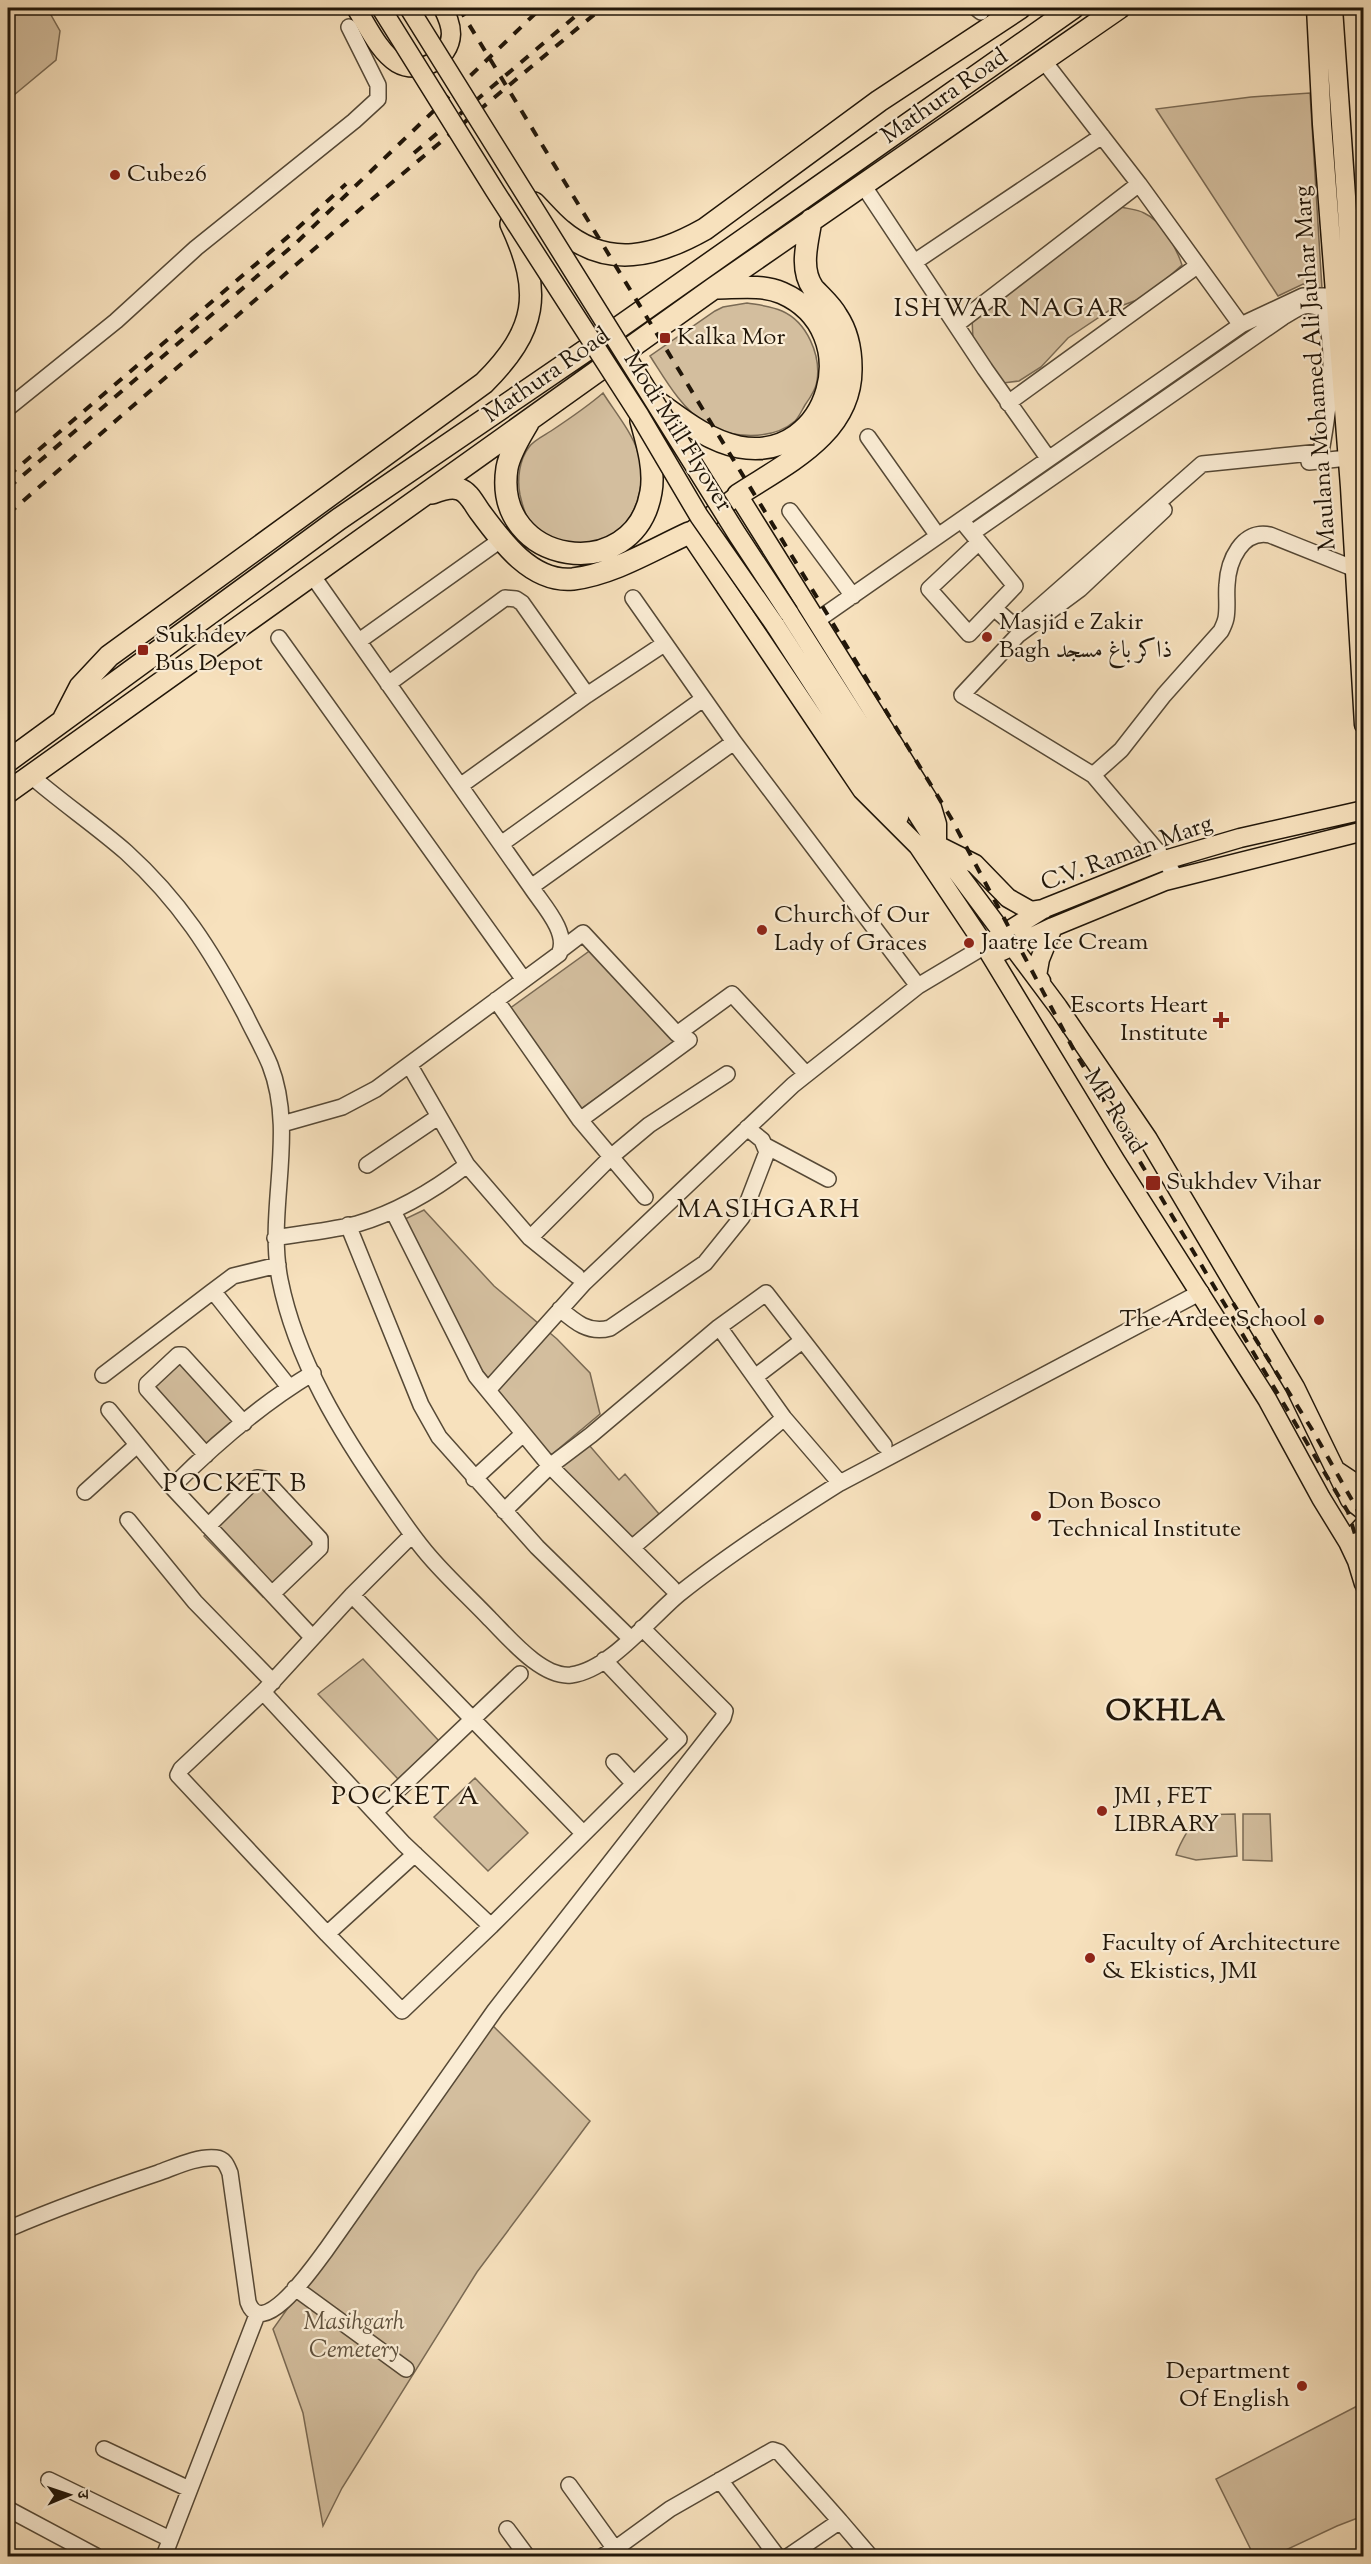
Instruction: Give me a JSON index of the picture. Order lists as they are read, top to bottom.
{
  "streets": {
    "highway": ["Mathura Road"],
    "main road": [
      "Maulana Mohamed Ali Jauhar Marg",
      "Modi Mill Flyover",
      "C.V. Raman Marg",
      "MP Road"
    ]
  },
  "crossings": [
    ["Modi Mill Flyover", "C.V. Raman Marg"],
    ["Modi Mill Flyover", "MP Road"],
    ["C.V. Raman Marg", "MP Road"]
  ],
  "districts": [
    "ISHWAR NAGAR",
    "MASIHGARH",
    "POCKET B",
    "OKHLA",
    "POCKET A"
  ],
  "parks": ["Masihgarh Cemetery"],
  "places": {
    "other": [
      "Cube26",
      "Masjid e Zakir Bagh ذاکر باغ مسجد",
      "Church of Our Lady of Graces",
      "Jaatre Ice Cream",
      "The Ardee School",
      "Don Bosco Technical Institute",
      "JMI , FET LIBRARY",
      "Faculty of Architecture & Ekistics, JMI",
      "Department Of English"
    ],
    "transit": ["Kalka Mor", "Sukhdev Bus Depot", "Sukhdev Vihar"],
    "health": ["Escorts Heart Institute"]
  },
  "north": "right"
}
